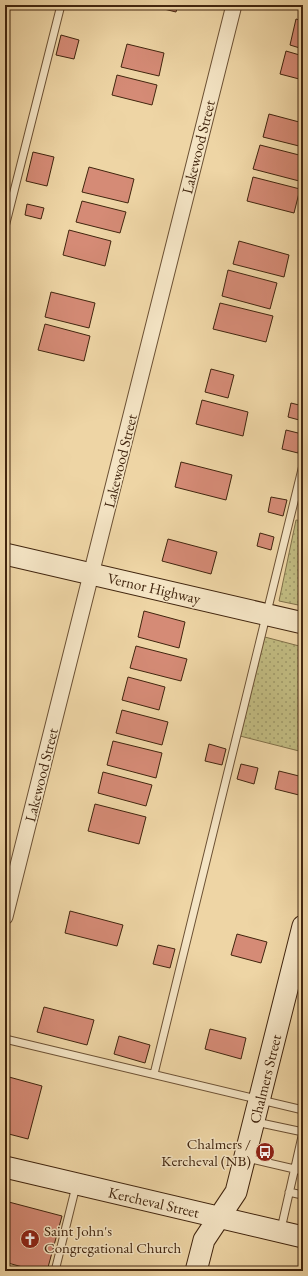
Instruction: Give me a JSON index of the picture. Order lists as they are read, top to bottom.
{
  "streets": {
    "street": [
      "Lakewood Street",
      "Vernor Highway",
      "Chalmers Street",
      "Kercheval Street"
    ]
  },
  "crossings": [
    ["Lakewood Street", "Vernor Highway"],
    ["Chalmers Street", "Kercheval Street"]
  ],
  "places": {
    "bus stop": ["Chalmers / Kercheval (NB)"],
    "church": ["Saint John's Congregational Church"]
  }
}
